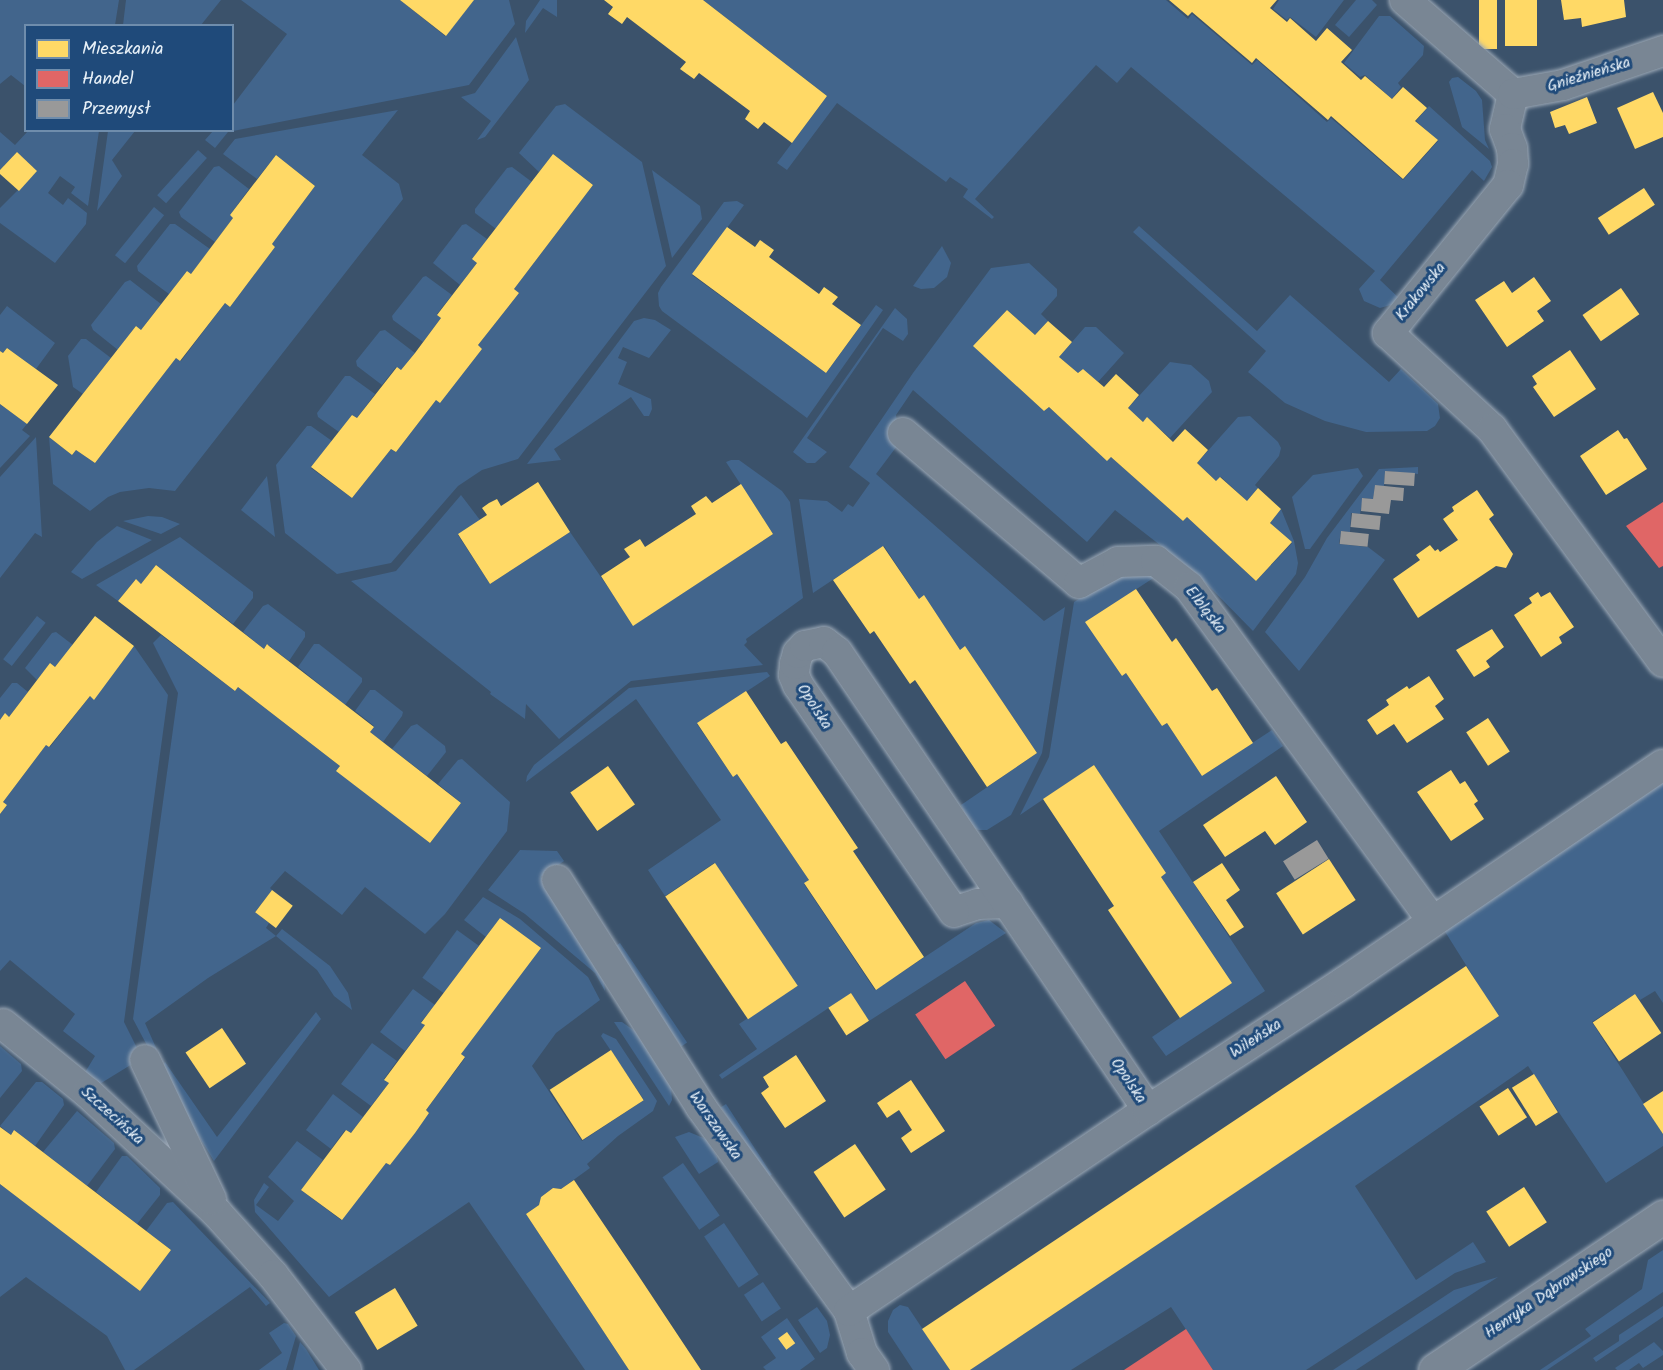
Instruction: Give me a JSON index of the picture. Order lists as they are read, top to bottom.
{
  "streets": {
    "street": [
      "Gnieźnieńska",
      "Krakowska",
      "Elbląska",
      "Opolska",
      "Wileńska",
      "Szczecińska",
      "Warszawska",
      "Henryka Dąbrowskiego"
    ]
  },
  "crossings": [
    ["Gnieźnieńska", "Krakowska"],
    ["Elbląska", "Wileńska"],
    ["Opolska", "Wileńska"],
    ["Wileńska", "Warszawska"]
  ],
  "legend": ["Mieszkania", "Handel", "Przemysł"]
}
